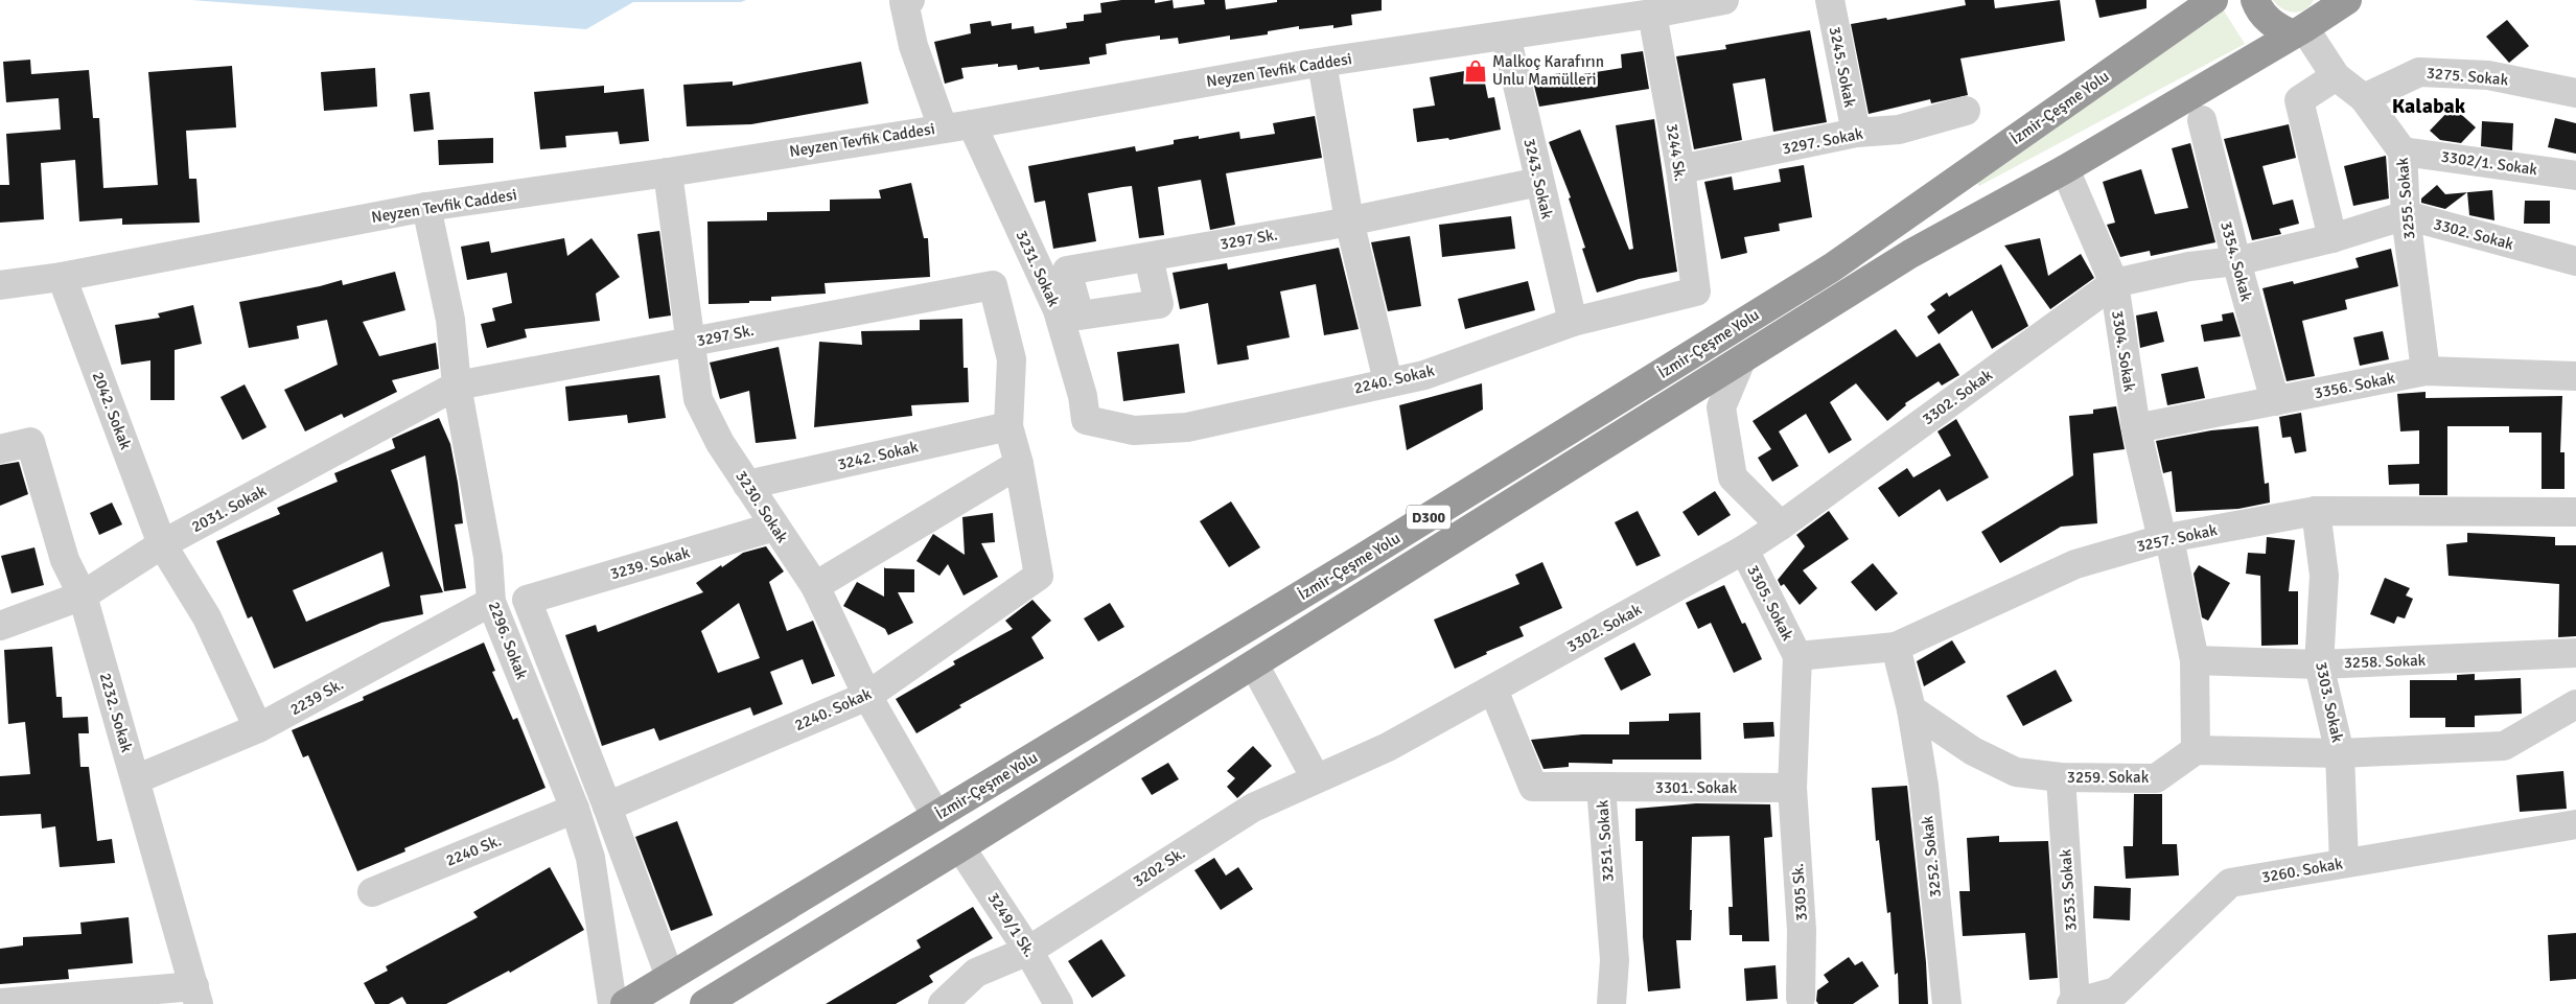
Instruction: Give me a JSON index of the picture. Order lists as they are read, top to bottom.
{
  "streets": {
    "highway": ["İzmir-Çeşme Yolu", "D300"],
    "street": [
      "3245. Sokak",
      "Neyzen Tevfik Caddesi",
      "3275. Sokak",
      "3297. Sokak",
      "3244 Sk.",
      "3302/1. Sokak",
      "3243. Sokak",
      "3255. Sokak",
      "3302. Sokak",
      "3297 Sk.",
      "3354. Sokak",
      "3231. Sokak",
      "3304. Sokak",
      "2240. Sokak",
      "3356. Sokak",
      "2042. Sokak",
      "3242. Sokak",
      "3230. Sokak",
      "2031. Sokak",
      "3257. Sokak",
      "3239. Sokak",
      "3305. Sokak",
      "2296. Sokak",
      "3258. Sokak",
      "2239 Sk.",
      "3303. Sokak",
      "2232. Sokak",
      "3259. Sokak",
      "3301. Sokak",
      "3251. Sokak",
      "2240 Sk.",
      "3252. Sokak",
      "3202 Sk.",
      "3260. Sokak",
      "3253. Sokak",
      "3305 Sk.",
      "3249/1 Sk."
    ]
  },
  "crossings": [
    ["3245. Sokak", "3297. Sokak"],
    ["Neyzen Tevfik Caddesi", "3244 Sk."],
    ["Neyzen Tevfik Caddesi", "3243. Sokak"],
    ["Neyzen Tevfik Caddesi", "3231. Sokak"],
    ["Neyzen Tevfik Caddesi", "2042. Sokak"],
    ["Neyzen Tevfik Caddesi", "3230. Sokak"],
    ["Neyzen Tevfik Caddesi", "2296. Sokak"],
    ["3275. Sokak", "3255. Sokak"],
    ["İzmir-Çeşme Yolu", "3255. Sokak"],
    ["İzmir-Çeşme Yolu", "3304. Sokak"],
    ["İzmir-Çeşme Yolu", "3230. Sokak"],
    ["İzmir-Çeşme Yolu", "D300"],
    ["İzmir-Çeşme Yolu", "3249/1 Sk."],
    ["3297. Sokak", "3244 Sk."],
    ["3244 Sk.", "2240. Sokak"],
    ["3302/1. Sokak", "3255. Sokak"],
    ["3243. Sokak", "3297 Sk."],
    ["3243. Sokak", "2240. Sokak"],
    ["3255. Sokak", "3302. Sokak"],
    ["3255. Sokak", "3356. Sokak"],
    ["3255. Sokak", "D300"],
    ["3302. Sokak", "3354. Sokak"],
    ["3302. Sokak", "3304. Sokak"],
    ["3302. Sokak", "3305. Sokak"],
    ["3302. Sokak", "3251. Sokak"],
    ["3302. Sokak", "3202 Sk."],
    ["3297 Sk.", "3242. Sokak"],
    ["3297 Sk.", "3230. Sokak"],
    ["3297 Sk.", "2031. Sokak"],
    ["3297 Sk.", "2296. Sokak"],
    ["3354. Sokak", "3356. Sokak"],
    ["3231. Sokak", "2240. Sokak"],
    ["3304. Sokak", "3356. Sokak"],
    ["3304. Sokak", "3257. Sokak"],
    ["3304. Sokak", "3258. Sokak"],
    ["3304. Sokak", "3259. Sokak"],
    ["2240. Sokak", "3230. Sokak"],
    ["2240. Sokak", "3239. Sokak"],
    ["2042. Sokak", "2031. Sokak"],
    ["2042. Sokak", "2239 Sk."],
    ["3242. Sokak", "3230. Sokak"],
    ["3230. Sokak", "3239. Sokak"],
    ["2031. Sokak", "2296. Sokak"],
    ["2031. Sokak", "2232. Sokak"],
    ["3257. Sokak", "3305. Sokak"],
    ["3257. Sokak", "3303. Sokak"],
    ["3257. Sokak", "3305 Sk."],
    ["3305. Sokak", "3305 Sk."],
    ["2296. Sokak", "2239 Sk."],
    ["2296. Sokak", "2240 Sk."],
    ["3258. Sokak", "3303. Sokak"],
    ["2239 Sk.", "2232. Sokak"],
    ["3303. Sokak", "3260. Sokak"],
    ["3259. Sokak", "3252. Sokak"],
    ["3259. Sokak", "3253. Sokak"],
    ["3301. Sokak", "3251. Sokak"],
    ["3301. Sokak", "3305 Sk."],
    ["3202 Sk.", "3249/1 Sk."],
    ["3260. Sokak", "3253. Sokak"]
  ],
  "districts": ["Kalabak"],
  "places": {
    "shop": ["Malkoç Karafırın Unlu Mamülleri"]
  }
}
